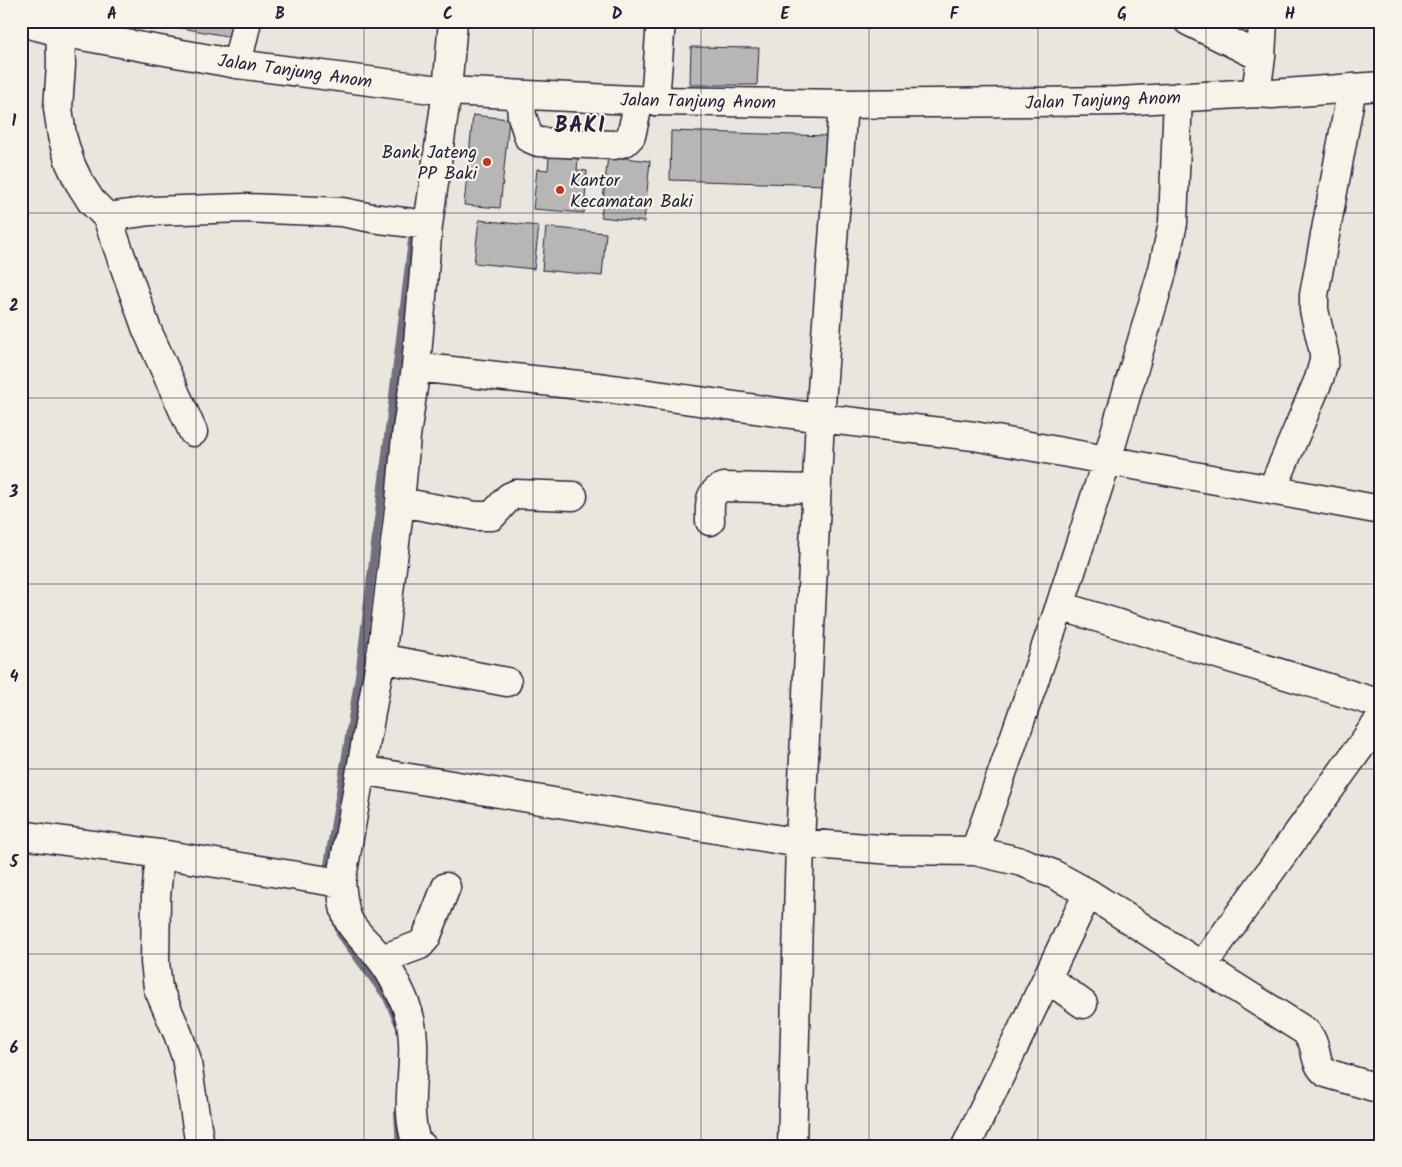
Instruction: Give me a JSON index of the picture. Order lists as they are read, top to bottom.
{
  "streets": {
    "street": ["Jalan Tanjung Anom"]
  },
  "districts": ["BAKI"],
  "places": ["Bank Jateng PP Baki", "Kantor Kecamatan Baki"],
  "grid": {
    "columns": [
      "A",
      "B",
      "C",
      "D",
      "E",
      "F",
      "G",
      "H"
    ],
    "rows": [
      "1",
      "2",
      "3",
      "4",
      "5",
      "6"
    ]
  }
}
